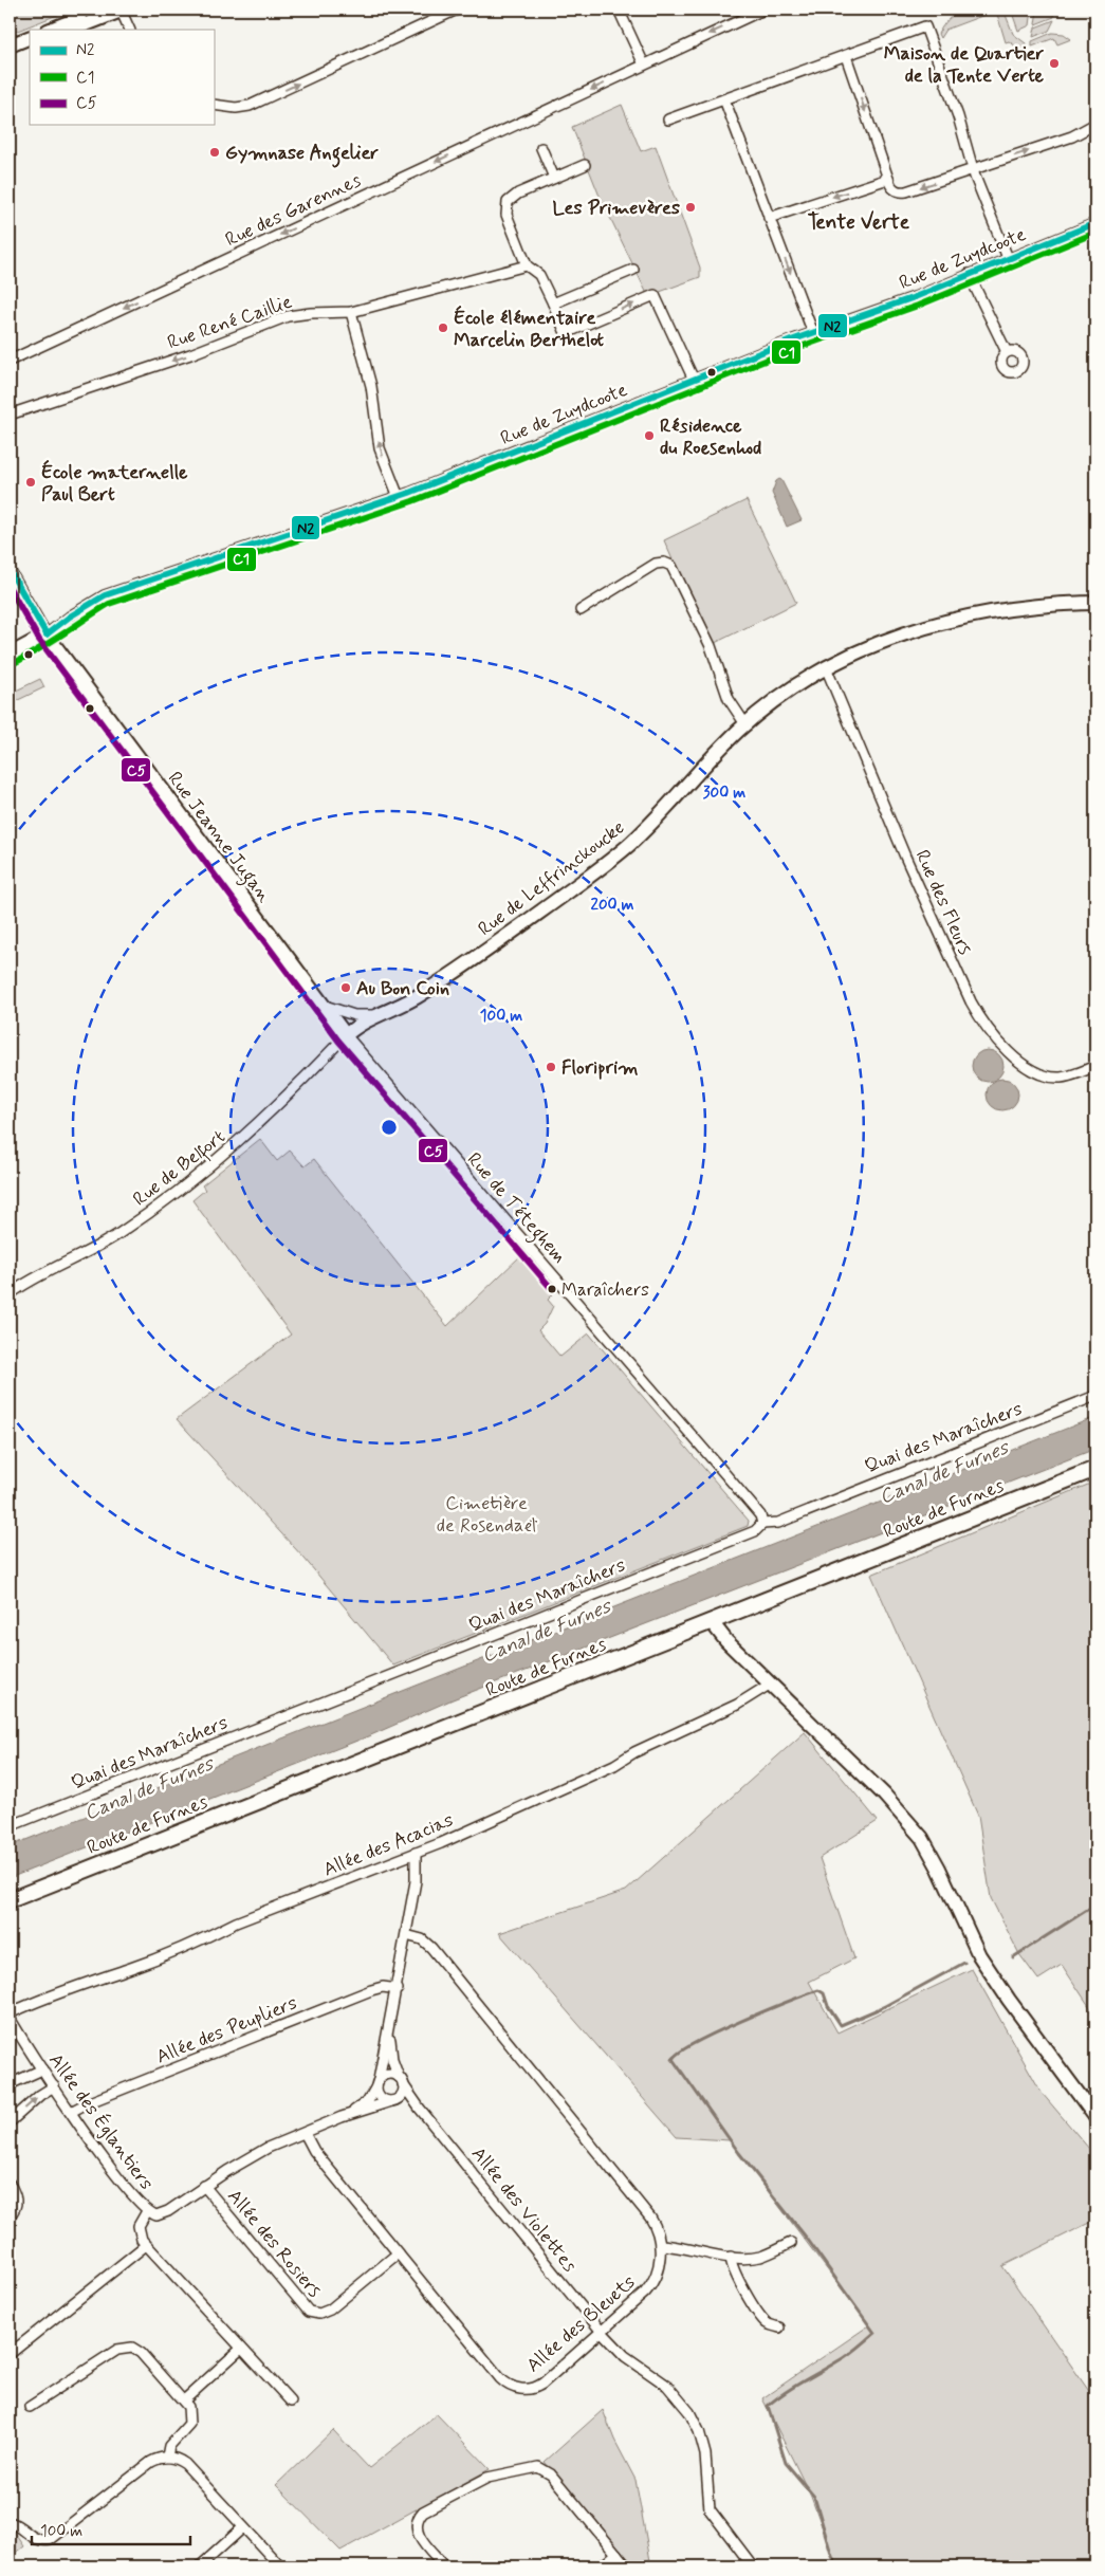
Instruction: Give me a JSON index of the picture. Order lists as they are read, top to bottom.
{
  "streets": {
    "main road": ["Route de Furnes"],
    "street": [
      "Rue des Garennes",
      "Rue de Zuydcoote",
      "Rue René Caillie",
      "Rue Jeanne Jugan",
      "Rue de Leffrinckoucke",
      "Rue des Fleurs",
      "Rue de Belfort",
      "Rue de Téteghem",
      "Quai des Maraîchers",
      "Allée des Acacias",
      "Allée des Peupliers",
      "Allée des Églantiers",
      "Allée des Violettes",
      "Allée des Rosiers",
      "Allée des Bleuets"
    ]
  },
  "crossings": [
    ["Rue de Zuydcoote", "Rue Jeanne Jugan"],
    ["Rue Jeanne Jugan", "Rue de Leffrinckoucke"],
    ["Rue Jeanne Jugan", "Rue de Belfort"],
    ["Rue Jeanne Jugan", "Rue de Téteghem"],
    ["Rue de Leffrinckoucke", "Rue des Fleurs"],
    ["Rue de Leffrinckoucke", "Rue de Belfort"],
    ["Rue de Leffrinckoucke", "Rue de Téteghem"],
    ["Rue de Belfort", "Rue de Téteghem"],
    ["Rue de Téteghem", "Quai des Maraîchers"],
    ["Allée des Acacias", "Allée des Églantiers"],
    ["Allée des Peupliers", "Allée des Églantiers"],
    ["Allée des Violettes", "Allée des Bleuets"],
    ["Allée des Rosiers", "Allée des Bleuets"]
  ],
  "one_way": ["Rue des Garennes", "Rue René Caillie"],
  "districts": ["Tente Verte"],
  "water": ["Canal de Furnes"],
  "parks": ["Cimetière de Rosendaël"],
  "places": [
    "Maison de Quartier de la Tente Verte",
    "Gymnase Angelier",
    "Les Primevères",
    "École élémentaire Marcelin Berthelot",
    "Résidence du Roesenhod",
    "École maternelle Paul Bert",
    "Au Bon Coin",
    "Floriprim",
    "Maraîchers"
  ],
  "lines": ["transit line N2", "transit line C1", "transit line C5"],
  "legend": ["N2", "C1", "C5"],
  "scale_bar": "100 m",
  "rings": ["300 m", "200 m", "100 m"]
}
